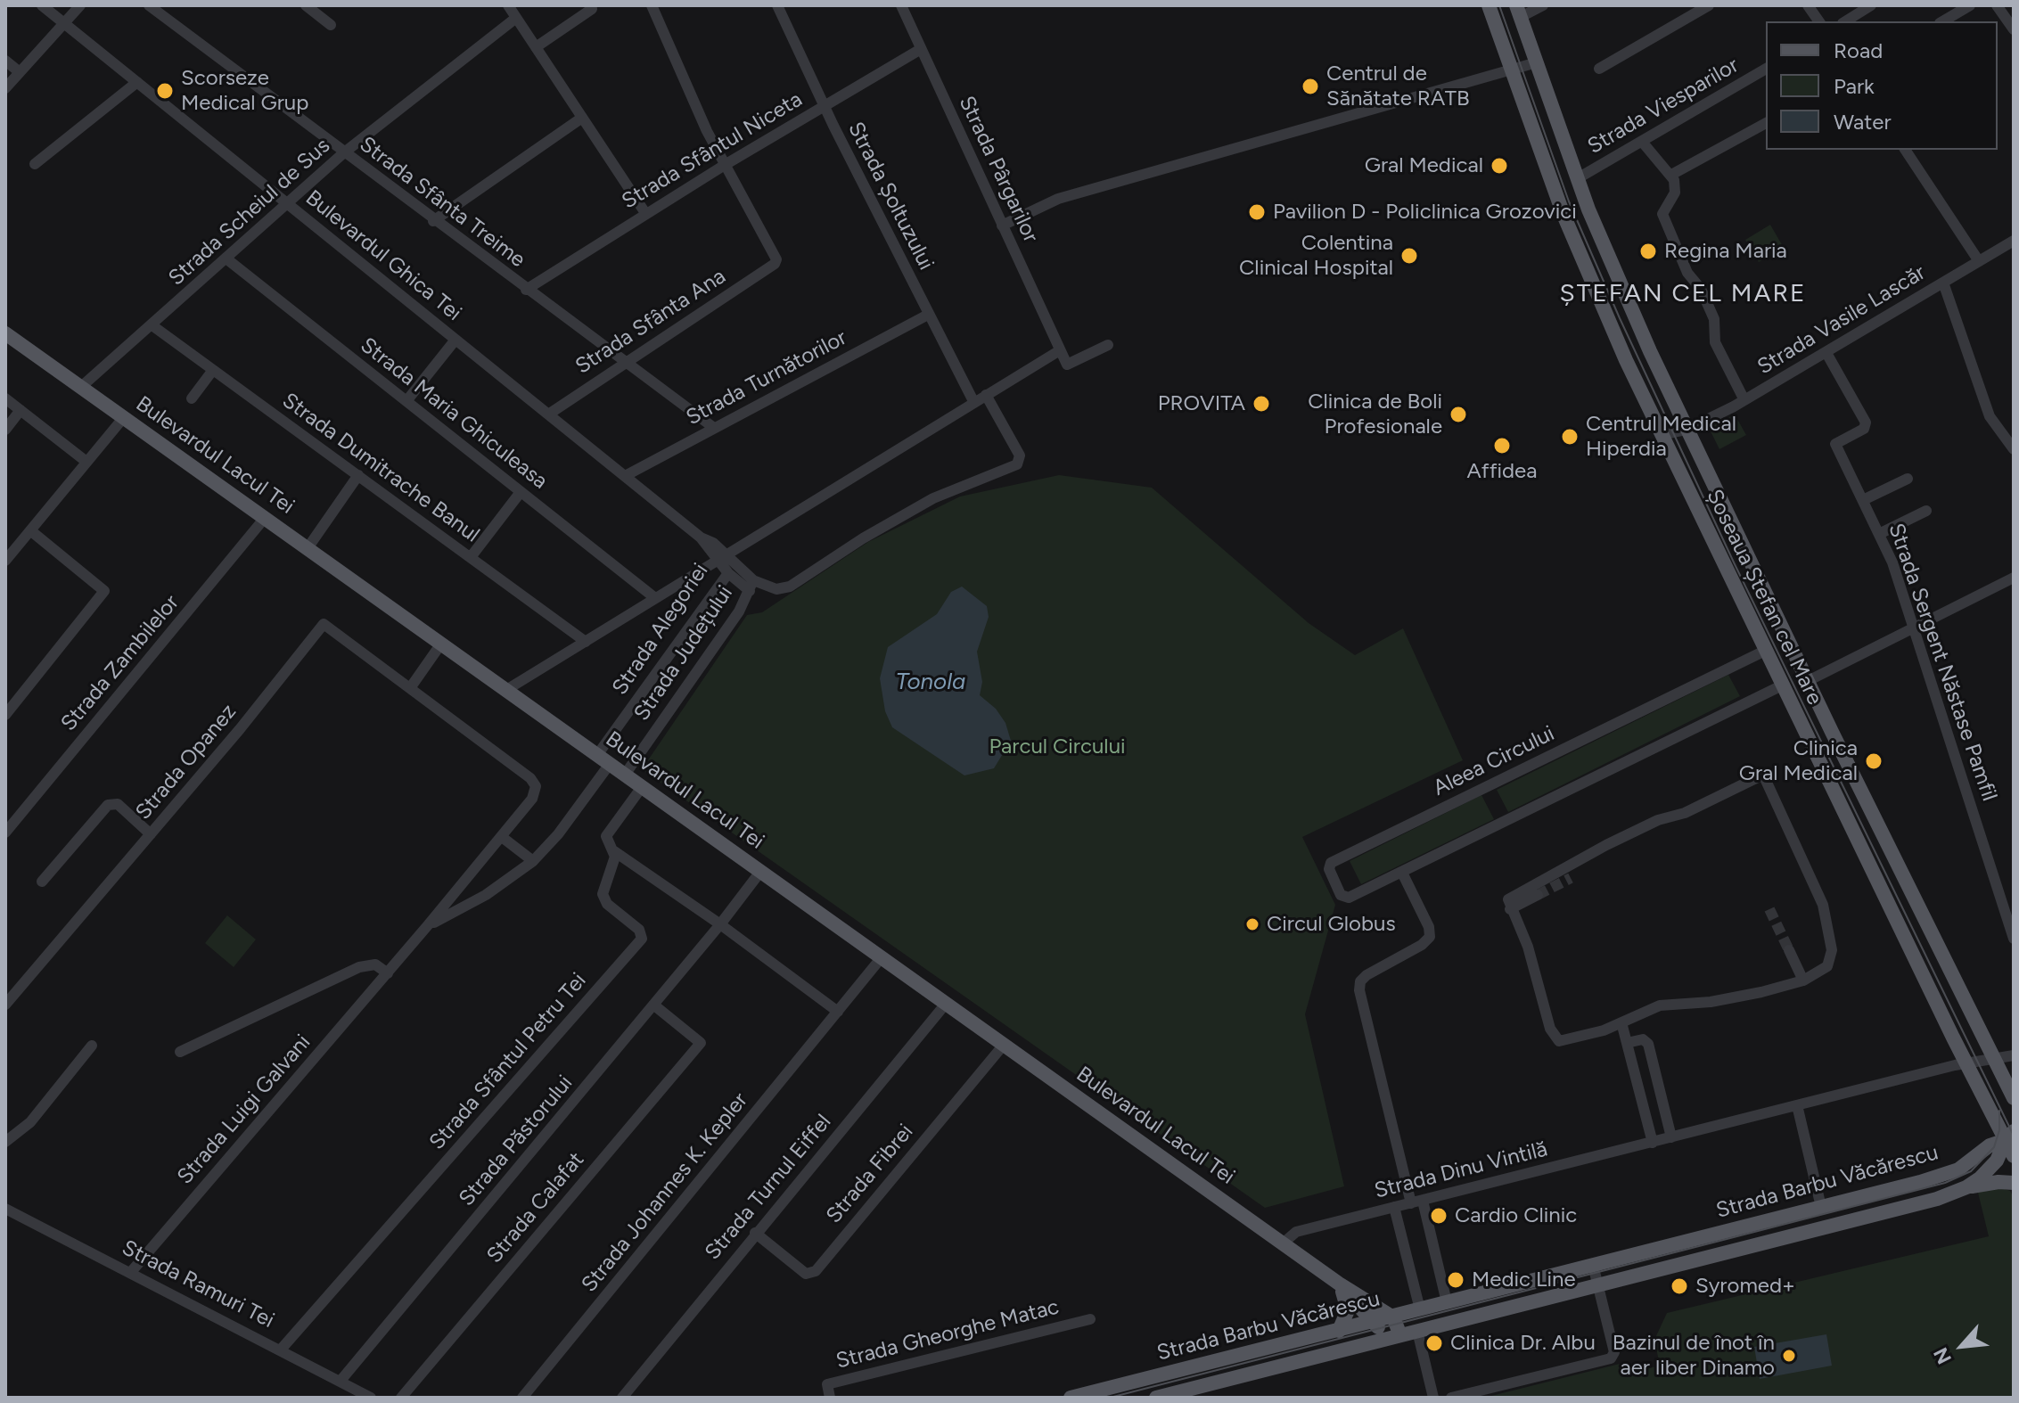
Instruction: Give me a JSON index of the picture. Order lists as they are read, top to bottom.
{
  "streets": {
    "main road": ["Bulevardul Lacul Tei", "Șoseaua Ștefan cel Mare", "Strada Barbu Văcărescu"],
    "street": [
      "Strada Viesparilor",
      "Strada Sfântul Niceta",
      "Strada Pârgarilor",
      "Strada Șoltuzului",
      "Strada Sfânta Treime",
      "Strada Scheiul de Sus",
      "Bulevardul Ghica Tei",
      "Strada Vasile Lascăr",
      "Strada Sfânta Ana",
      "Strada Turnătorilor",
      "Strada Maria Ghiculeasa",
      "Strada Dumitrache Banul",
      "Strada Alegoriei",
      "Strada Județului",
      "Strada Sergent Năstase Pamfil",
      "Strada Zambilelor",
      "Aleea Circului",
      "Strada Opanez",
      "Strada Sfântul Petru Tei",
      "Strada Luigi Galvani",
      "Strada Păstorului",
      "Strada Dinu Vintilă",
      "Strada Fibrei",
      "Strada Turnul Eiffel",
      "Strada Johannes K. Kepler",
      "Strada Calafat",
      "Strada Ramuri Tei",
      "Strada Gheorghe Matac"
    ]
  },
  "crossings": [
    ["Strada Viesparilor", "Șoseaua Ștefan cel Mare"],
    ["Strada Sfântul Niceta", "Strada Pârgarilor"],
    ["Strada Sfântul Niceta", "Strada Șoltuzului"],
    ["Strada Sfântul Niceta", "Strada Sfânta Treime"],
    ["Strada Sfântul Niceta", "Strada Sfânta Ana"],
    ["Strada Pârgarilor", "Strada Județului"],
    ["Strada Șoltuzului", "Strada Turnătorilor"],
    ["Strada Șoltuzului", "Strada Județului"],
    ["Strada Sfânta Treime", "Strada Scheiul de Sus"],
    ["Strada Sfânta Treime", "Strada Sfânta Ana"],
    ["Strada Sfânta Treime", "Strada Turnătorilor"],
    ["Strada Scheiul de Sus", "Bulevardul Ghica Tei"],
    ["Strada Scheiul de Sus", "Strada Maria Ghiculeasa"],
    ["Strada Scheiul de Sus", "Bulevardul Lacul Tei"],
    ["Strada Scheiul de Sus", "Strada Dumitrache Banul"],
    ["Bulevardul Ghica Tei", "Strada Sfânta Ana"],
    ["Bulevardul Ghica Tei", "Strada Turnătorilor"],
    ["Bulevardul Ghica Tei", "Strada Alegoriei"],
    ["Bulevardul Ghica Tei", "Strada Județului"],
    ["Strada Vasile Lascăr", "Șoseaua Ștefan cel Mare"],
    ["Strada Vasile Lascăr", "Strada Sergent Năstase Pamfil"],
    ["Strada Maria Ghiculeasa", "Strada Județului"],
    ["Bulevardul Lacul Tei", "Strada Alegoriei"],
    ["Bulevardul Lacul Tei", "Strada Județului"],
    ["Bulevardul Lacul Tei", "Strada Zambilelor"],
    ["Bulevardul Lacul Tei", "Strada Sfântul Petru Tei"],
    ["Bulevardul Lacul Tei", "Strada Luigi Galvani"],
    ["Bulevardul Lacul Tei", "Strada Păstorului"],
    ["Bulevardul Lacul Tei", "Strada Dinu Vintilă"],
    ["Bulevardul Lacul Tei", "Strada Fibrei"],
    ["Bulevardul Lacul Tei", "Strada Barbu Văcărescu"],
    ["Bulevardul Lacul Tei", "Strada Turnul Eiffel"],
    ["Bulevardul Lacul Tei", "Strada Johannes K. Kepler"],
    ["Strada Dumitrache Banul", "Strada Județului"],
    ["Șoseaua Ștefan cel Mare", "Aleea Circului"],
    ["Șoseaua Ștefan cel Mare", "Strada Dinu Vintilă"],
    ["Șoseaua Ștefan cel Mare", "Strada Barbu Văcărescu"],
    ["Strada Alegoriei", "Strada Județului"],
    ["Strada Alegoriei", "Strada Luigi Galvani"],
    ["Strada Opanez", "Strada Luigi Galvani"],
    ["Strada Sfântul Petru Tei", "Strada Ramuri Tei"],
    ["Strada Luigi Galvani", "Strada Ramuri Tei"],
    ["Strada Păstorului", "Strada Calafat"],
    ["Strada Păstorului", "Strada Ramuri Tei"],
    ["Strada Fibrei", "Strada Turnul Eiffel"]
  ],
  "districts": ["ȘTEFAN CEL MARE"],
  "water": ["Tonola"],
  "parks": ["Parcul Circului"],
  "places": [
    "Centrul de Sănătate RATB",
    "Scorseze Medical Grup",
    "Gral Medical",
    "Pavilion D - Policlinica Grozovici",
    "Regina Maria",
    "Colentina Clinical Hospital",
    "PROVITA",
    "Clinica de Boli Profesionale",
    "Centrul Medical Hiperdia",
    "Affidea",
    "Clinica Gral Medical",
    "Circul Globus",
    "Cardio Clinic",
    "Medic Line",
    "Syromed+",
    "Clinica Dr. Albu",
    "Bazinul de înot în aer liber Dinamo"
  ],
  "legend": ["Road", "Park", "Water"],
  "north": "bottom left"
}
